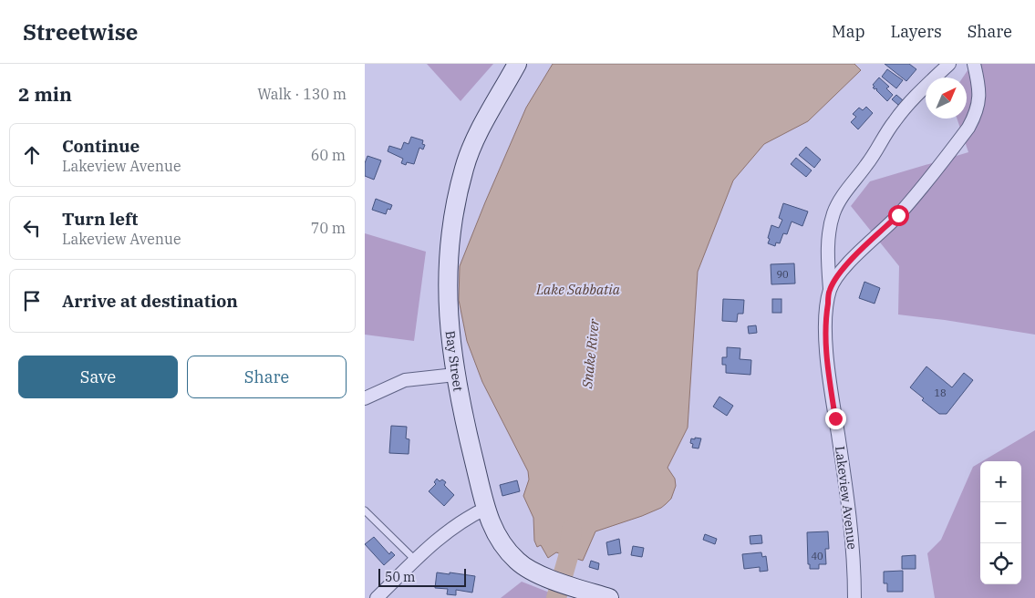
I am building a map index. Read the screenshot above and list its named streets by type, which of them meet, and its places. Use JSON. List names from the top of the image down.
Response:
{
  "streets": {
    "main road": ["Bay Street"],
    "street": ["Lakeview Avenue"]
  },
  "water": ["Lake Sabbatia", "Snake River"],
  "house_numbers": ["90", "18", "40"],
  "scale_bar": "50 m",
  "north": "top right",
  "page": {
    "header": "Streetwise",
    "nav": ["Map", "Layers", "Share"],
    "heading": ["2 min", "Walk · 130 m"],
    "list": [
      ["Continue", "Lakeview Avenue", "60 m"],
      ["Turn left", "Lakeview Avenue", "70 m"],
      "Arrive at destination"
    ],
    "buttons": ["Save", "Share"],
    "map_buttons": ["+", "−"],
    "scale": "50 m"
  }
}
